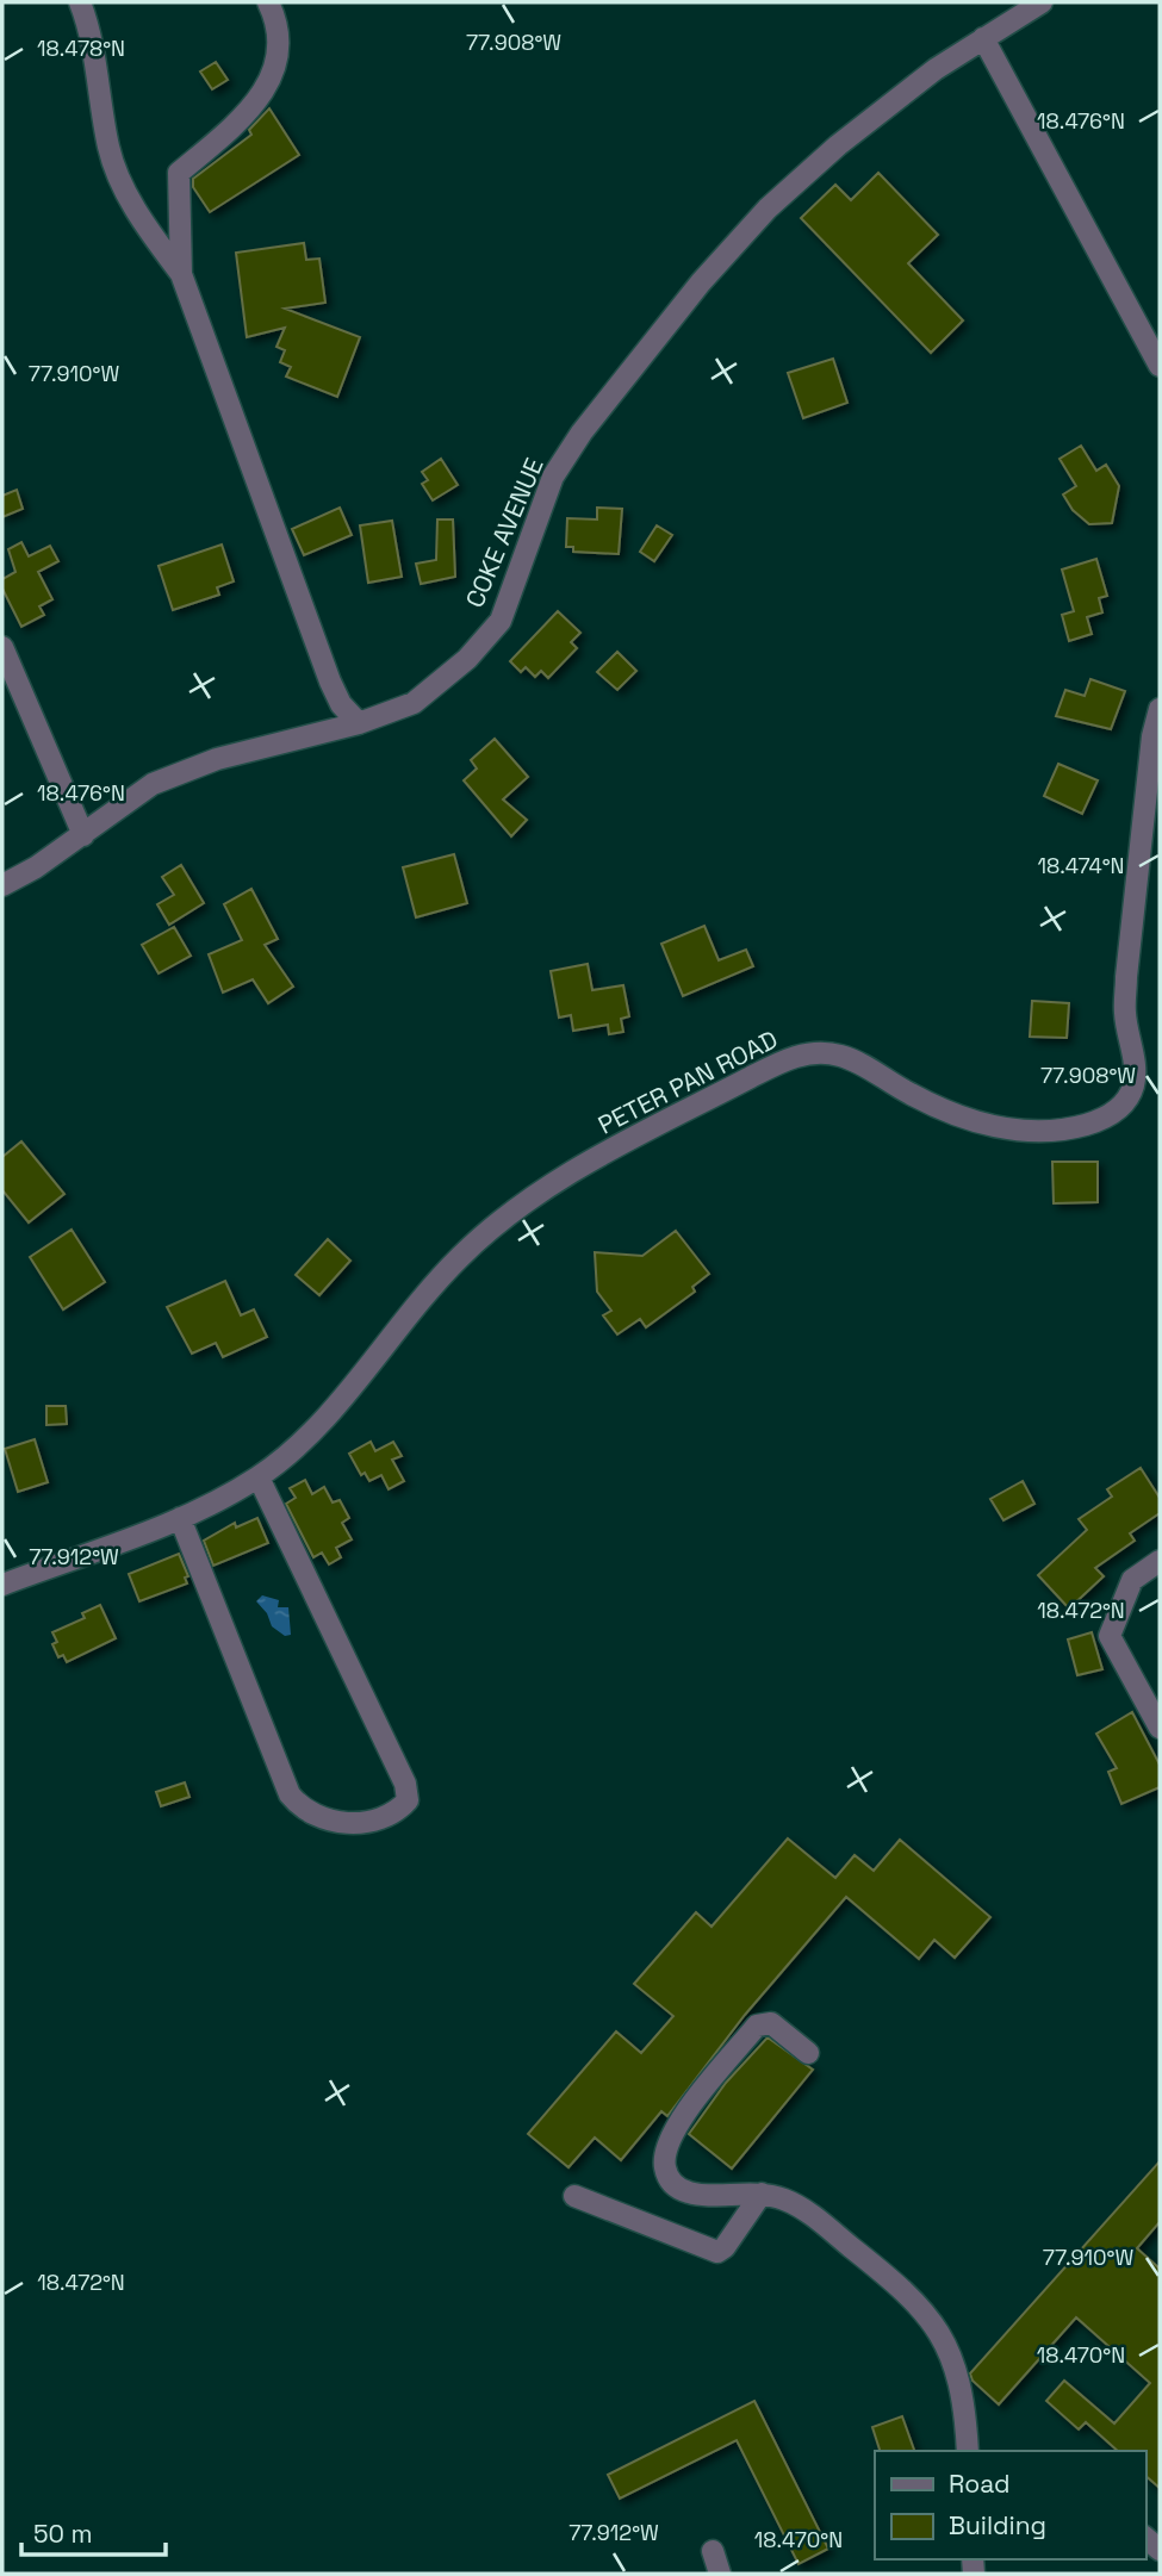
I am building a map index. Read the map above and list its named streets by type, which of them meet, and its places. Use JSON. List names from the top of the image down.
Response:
{
  "streets": {
    "street": ["COKE AVENUE", "PETER PAN ROAD"]
  },
  "legend": ["Road", "Building"],
  "scale_bar": "50 m",
  "coordinates": [
    "77.908°W",
    "18.478°N",
    "18.476°N",
    "77.910°W",
    "18.474°N",
    "77.912°W",
    "18.472°N",
    "18.470°N"
  ]
}
